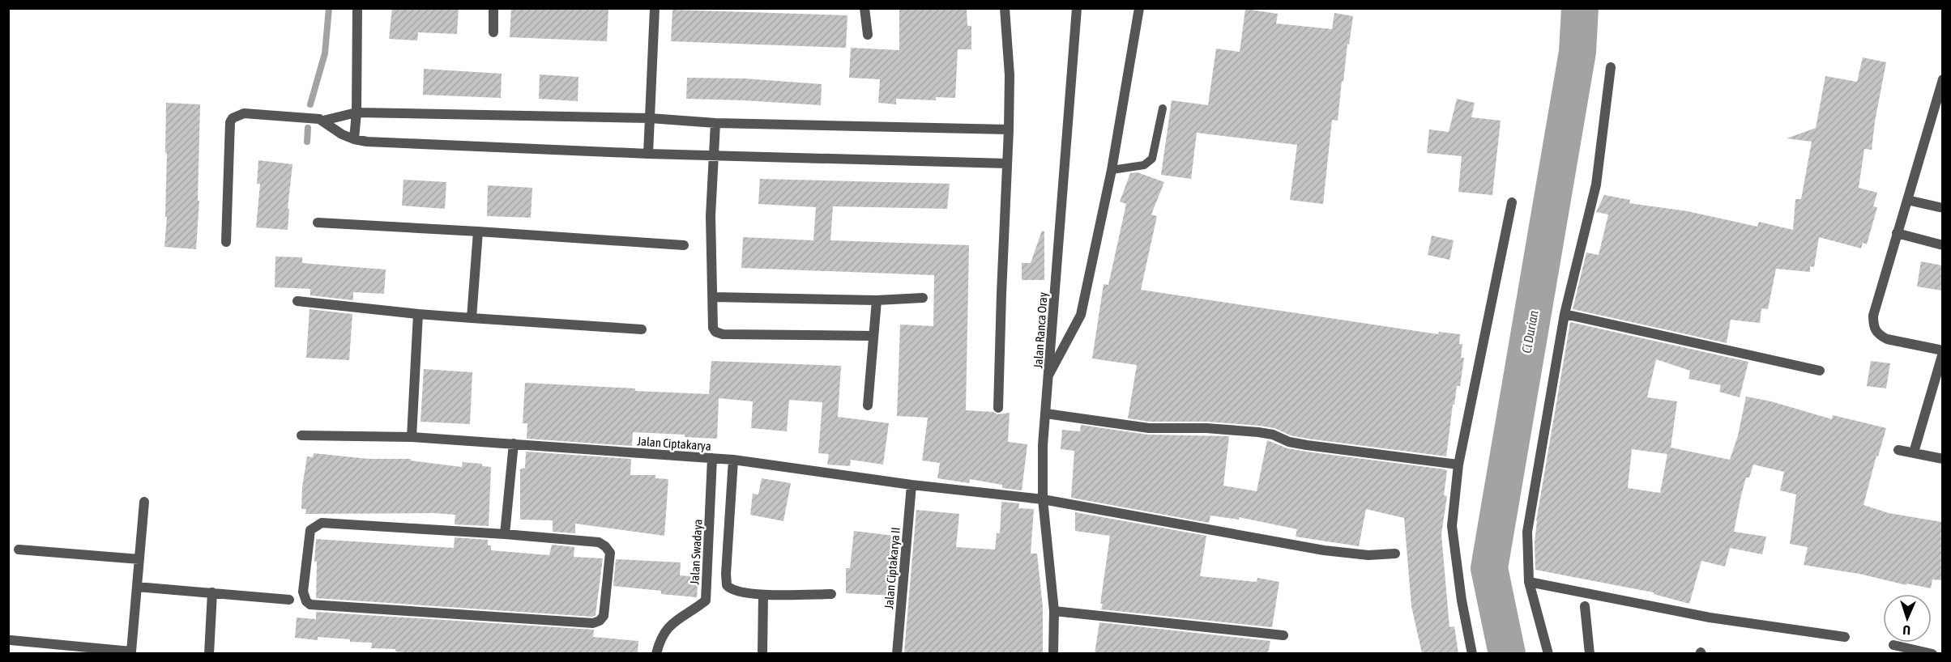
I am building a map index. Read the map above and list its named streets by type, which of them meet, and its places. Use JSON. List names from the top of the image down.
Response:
{
  "streets": {
    "street": [
      "Jalan Ranca Oray",
      "Jalan Ciptakarya",
      "Jalan Swadaya",
      "Jalan Ciptakarya II"
    ]
  },
  "crossings": [
    ["Jalan Ranca Oray", "Jalan Ciptakarya"],
    ["Jalan Ciptakarya", "Jalan Swadaya"],
    ["Jalan Ciptakarya", "Jalan Ciptakarya II"]
  ],
  "water": ["Ci Durian"],
  "north": "bottom"
}
